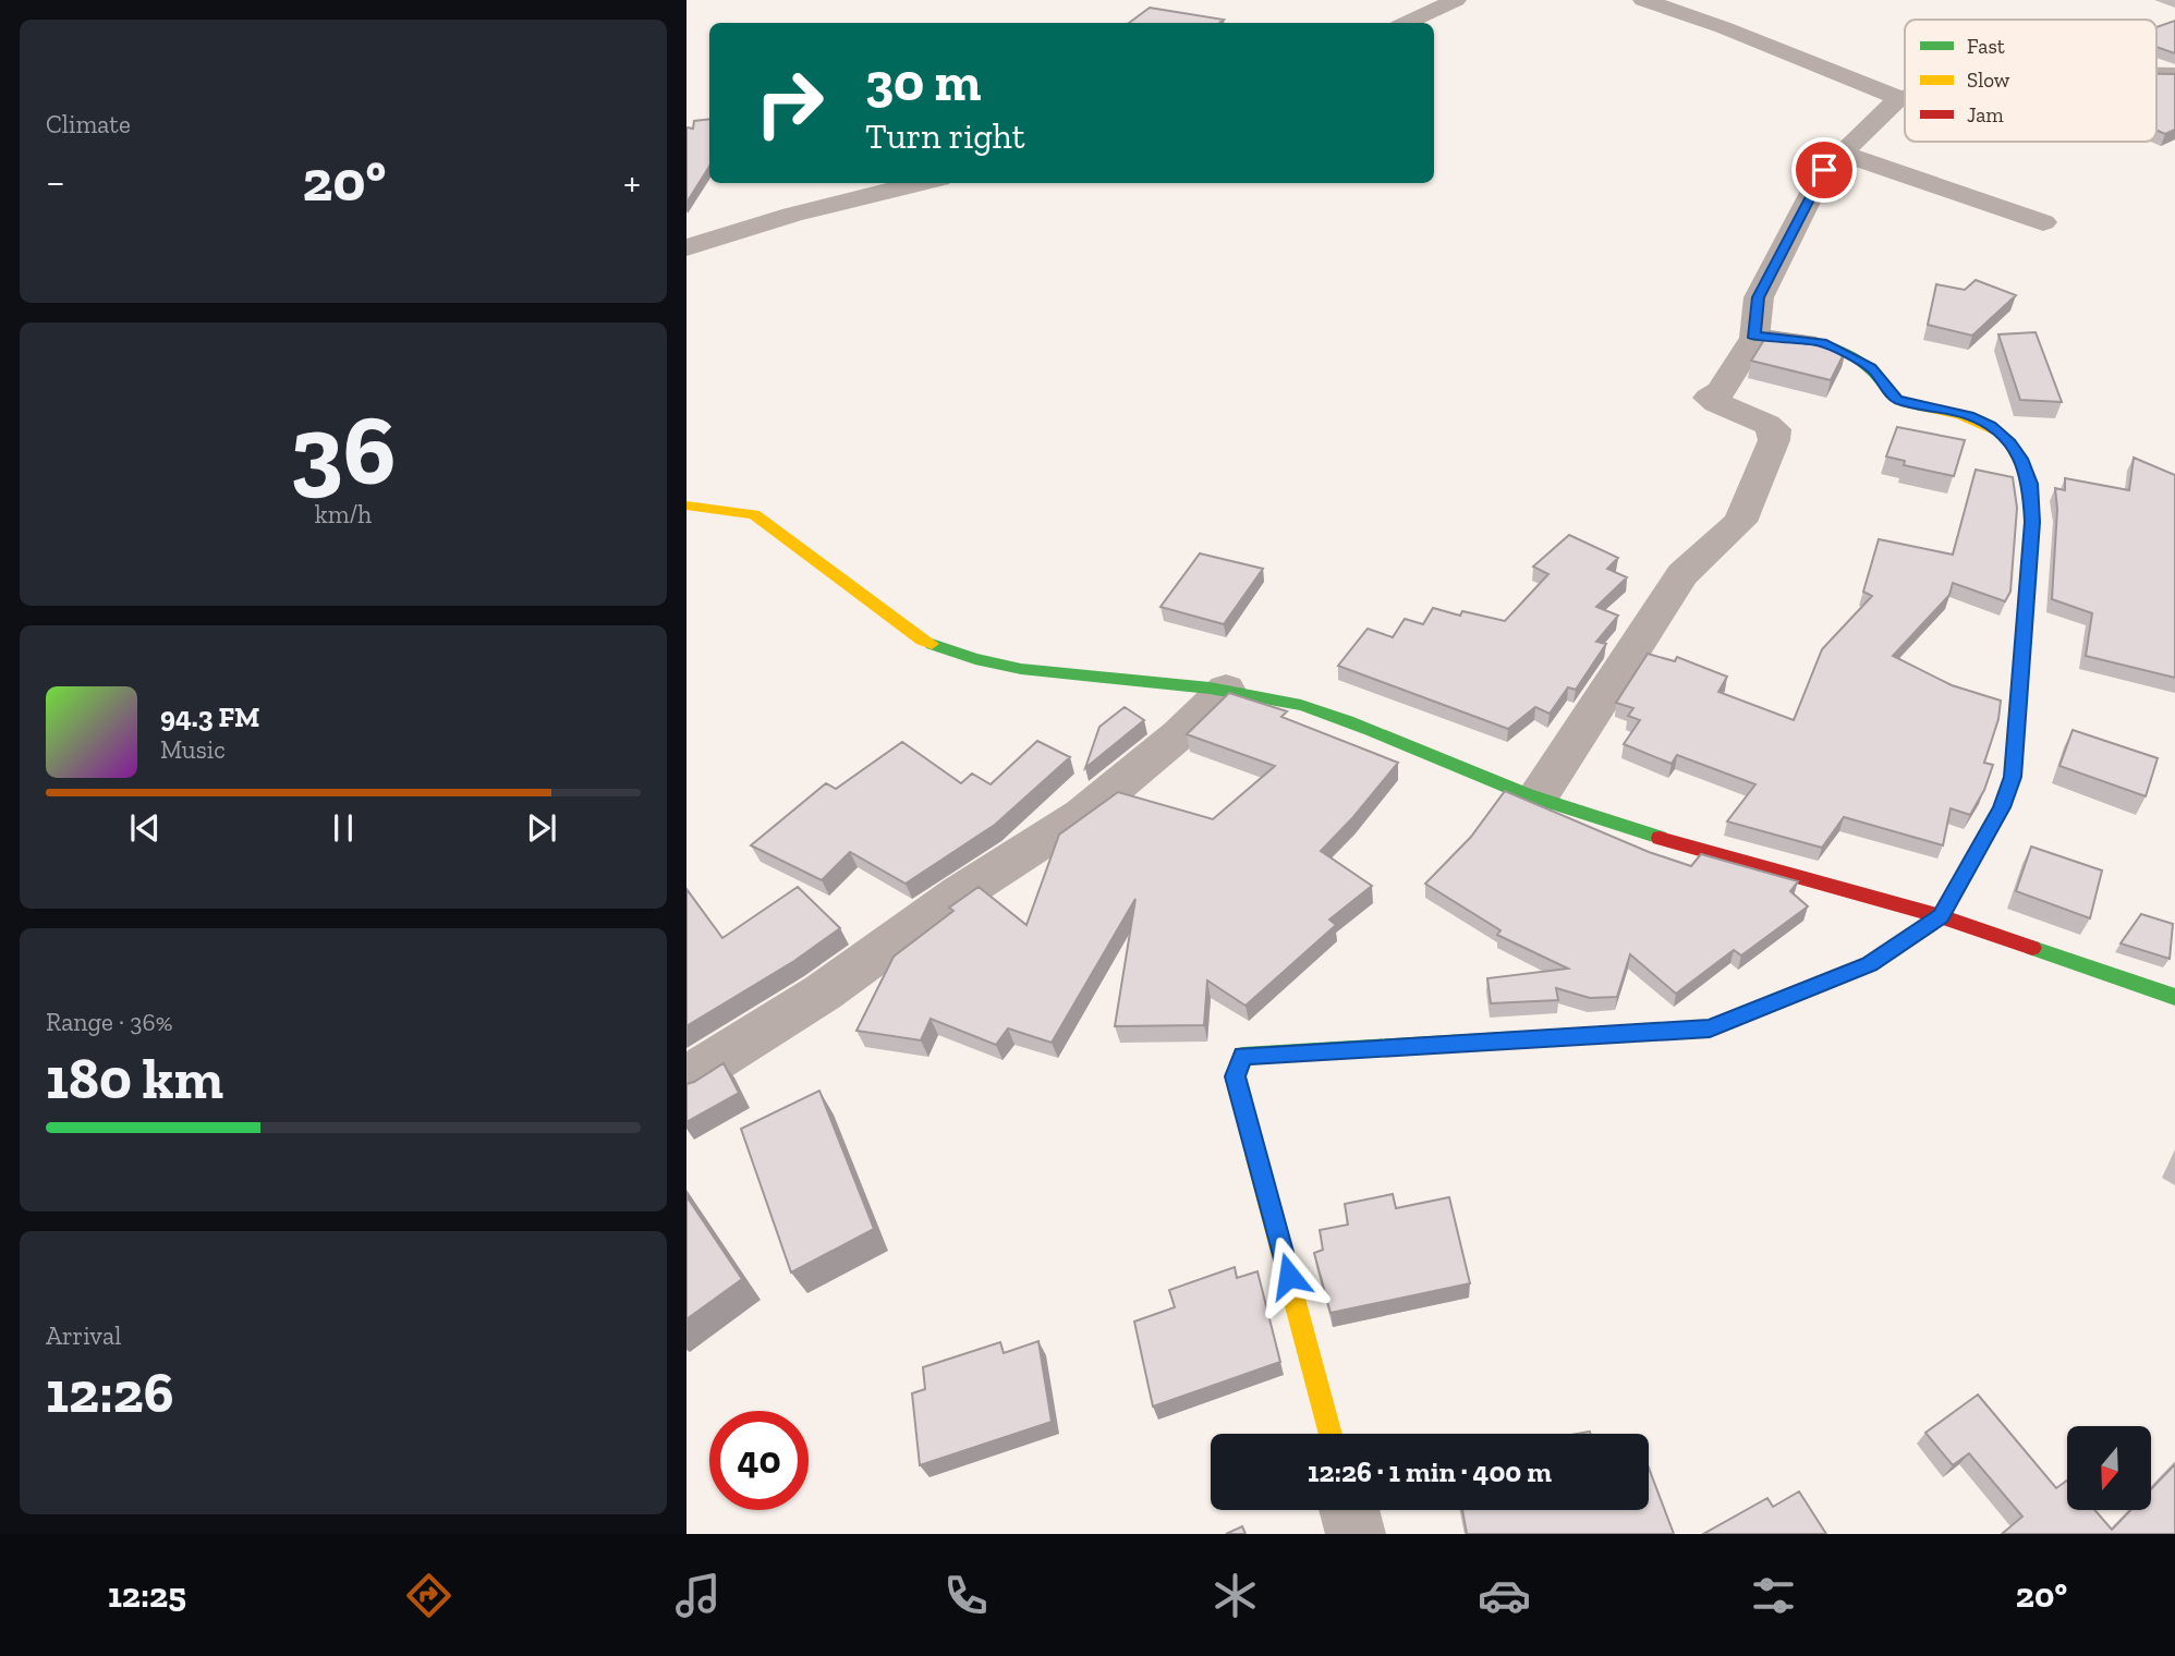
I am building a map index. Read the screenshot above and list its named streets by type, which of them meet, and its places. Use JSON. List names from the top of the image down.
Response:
{
  "legend": ["Fast", "Slow", "Jam"],
  "north": "bottom",
  "page": {
    "tile": [
      "Climate",
      ["36", "km/h"],
      ["Range · 36%", "180 km"],
      ["Arrival", "12:26"]
    ],
    "turn": ["30 m", "Turn right"],
    "heat": ["−", "20°", "+"],
    "song": ["94.3 FM", "Music"],
    "limit": "40",
    "trip": "12:26 · 1 min · 400 m",
    "tabs": ["12:25", "20°"]
  }
}
